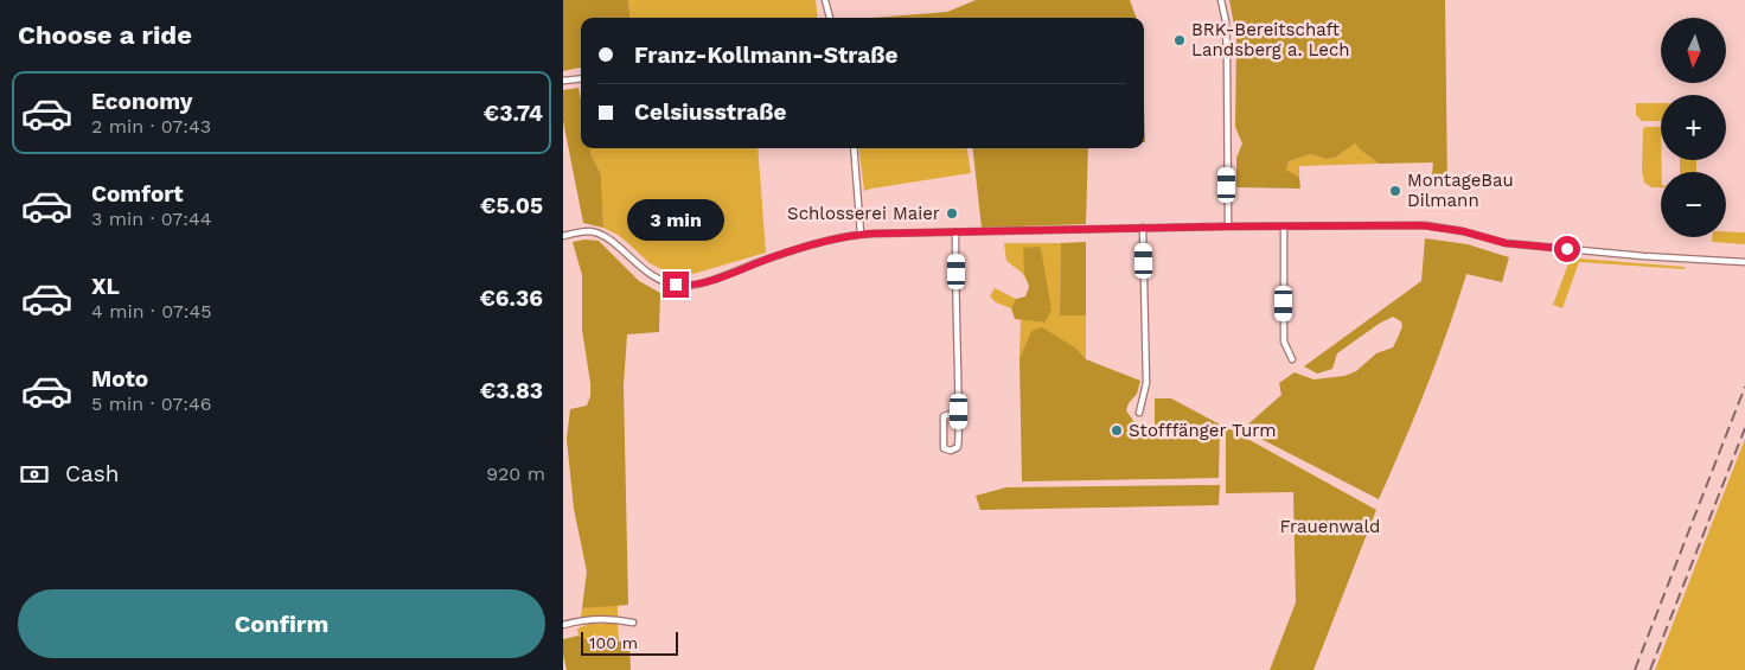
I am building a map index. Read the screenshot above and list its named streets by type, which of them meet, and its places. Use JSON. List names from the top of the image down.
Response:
{
  "parks": ["Frauenwald"],
  "places": [
    "BRK-Bereitschaft Landsberg a. Lech",
    "MontageBau Dilmann",
    "Schlosserei Maier",
    "Stofffänger Turm"
  ],
  "scale_bar": "100 m",
  "north": "bottom",
  "page": {
    "heading": "Choose a ride",
    "map_buttons": ["+", "−"],
    "banner": ["Franz-Kollmann-Straße", "Celsiusstraße"],
    "list": [
      {
        "name": "Economy",
        "note": "2 min · 07:43",
        "value": "€3.74"
      },
      {
        "name": "Comfort",
        "note": "3 min · 07:44",
        "value": "€5.05"
      },
      {
        "name": "XL",
        "note": "4 min · 07:45",
        "value": "€6.36"
      },
      {
        "name": "Moto",
        "note": "5 min · 07:46",
        "value": "€3.83"
      }
    ],
    "bubble": "3 min",
    "pay": ["Cash", "920 m"],
    "buttons": "Confirm",
    "scale": "100 m"
  }
}
